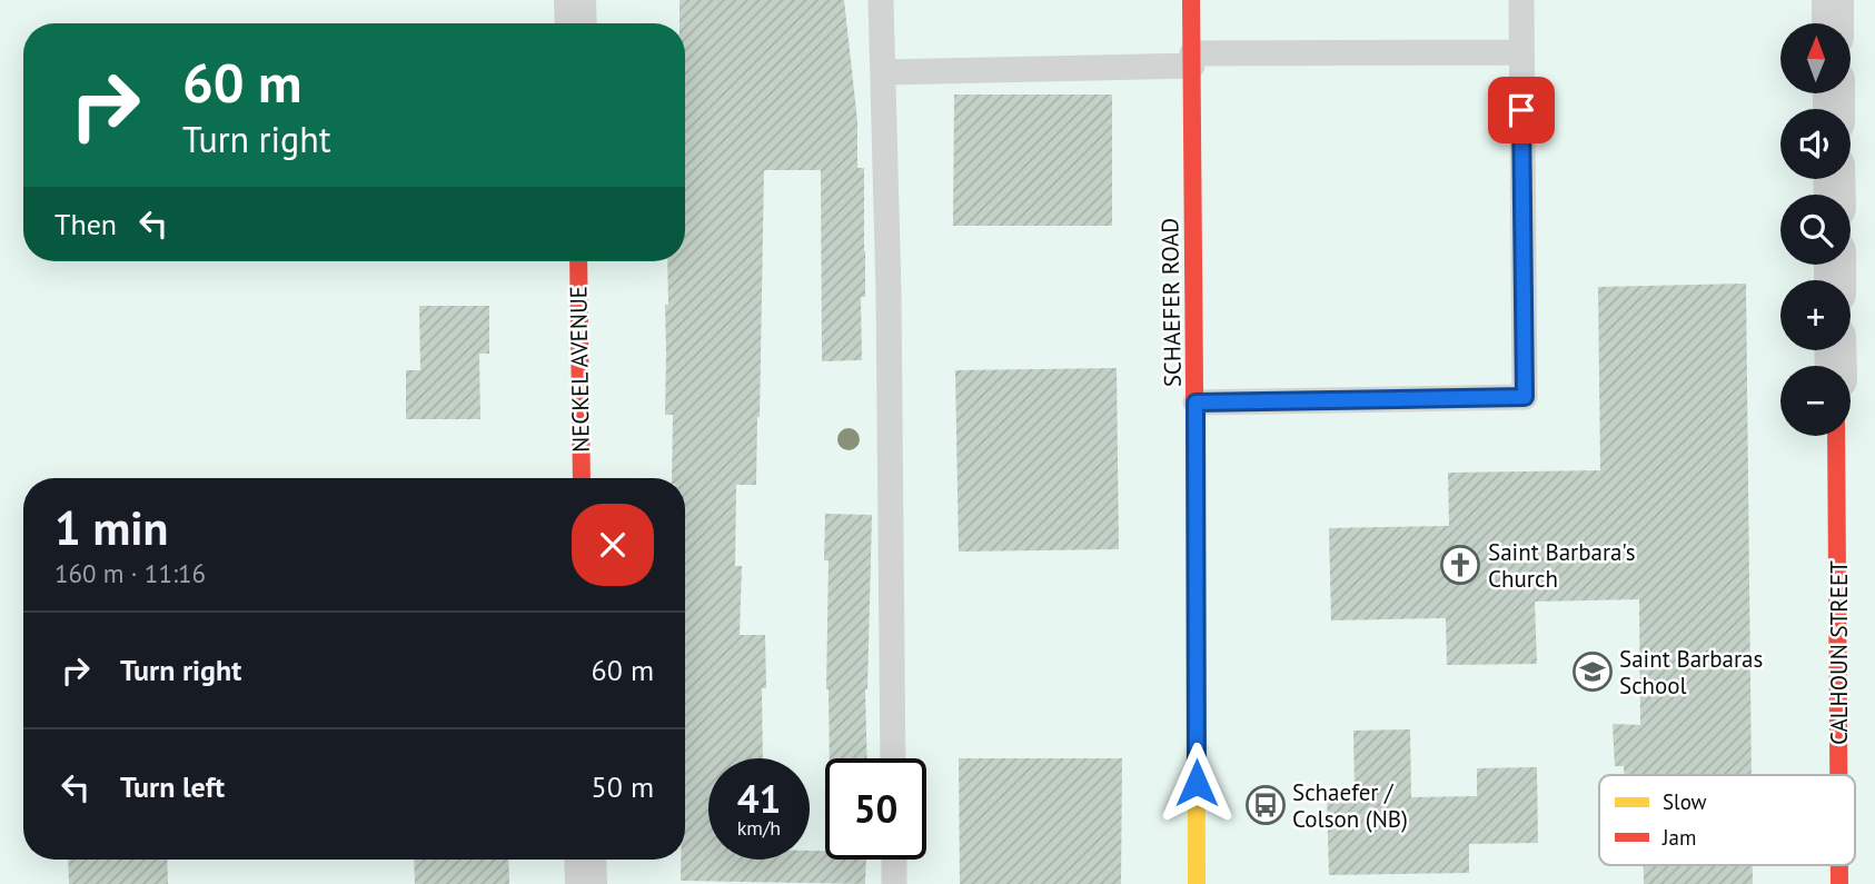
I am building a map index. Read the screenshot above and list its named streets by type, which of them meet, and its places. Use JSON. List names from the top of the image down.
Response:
{
  "streets": {
    "main road": ["SCHAEFER ROAD", "NECKEL AVENUE", "CALHOUN STREET"]
  },
  "places": {
    "church": ["Saint Barbara's Church"],
    "school or university": ["Saint Barbaras School"],
    "bus stop": ["Schaefer / Colson (NB)"]
  },
  "legend": ["Slow", "Jam"],
  "north": "top",
  "page": {
    "map_buttons": ["+", "−"],
    "turn": ["60 m", "Turn right"],
    "then": "Then",
    "heading": ["1 min", "160 m · 11:16"],
    "list": [
      {
        "name": "Turn right",
        "value": "60 m"
      },
      {
        "name": "Turn left",
        "value": "50 m"
      }
    ],
    "speed": "41 km/h",
    "limit": "50"
  }
}
